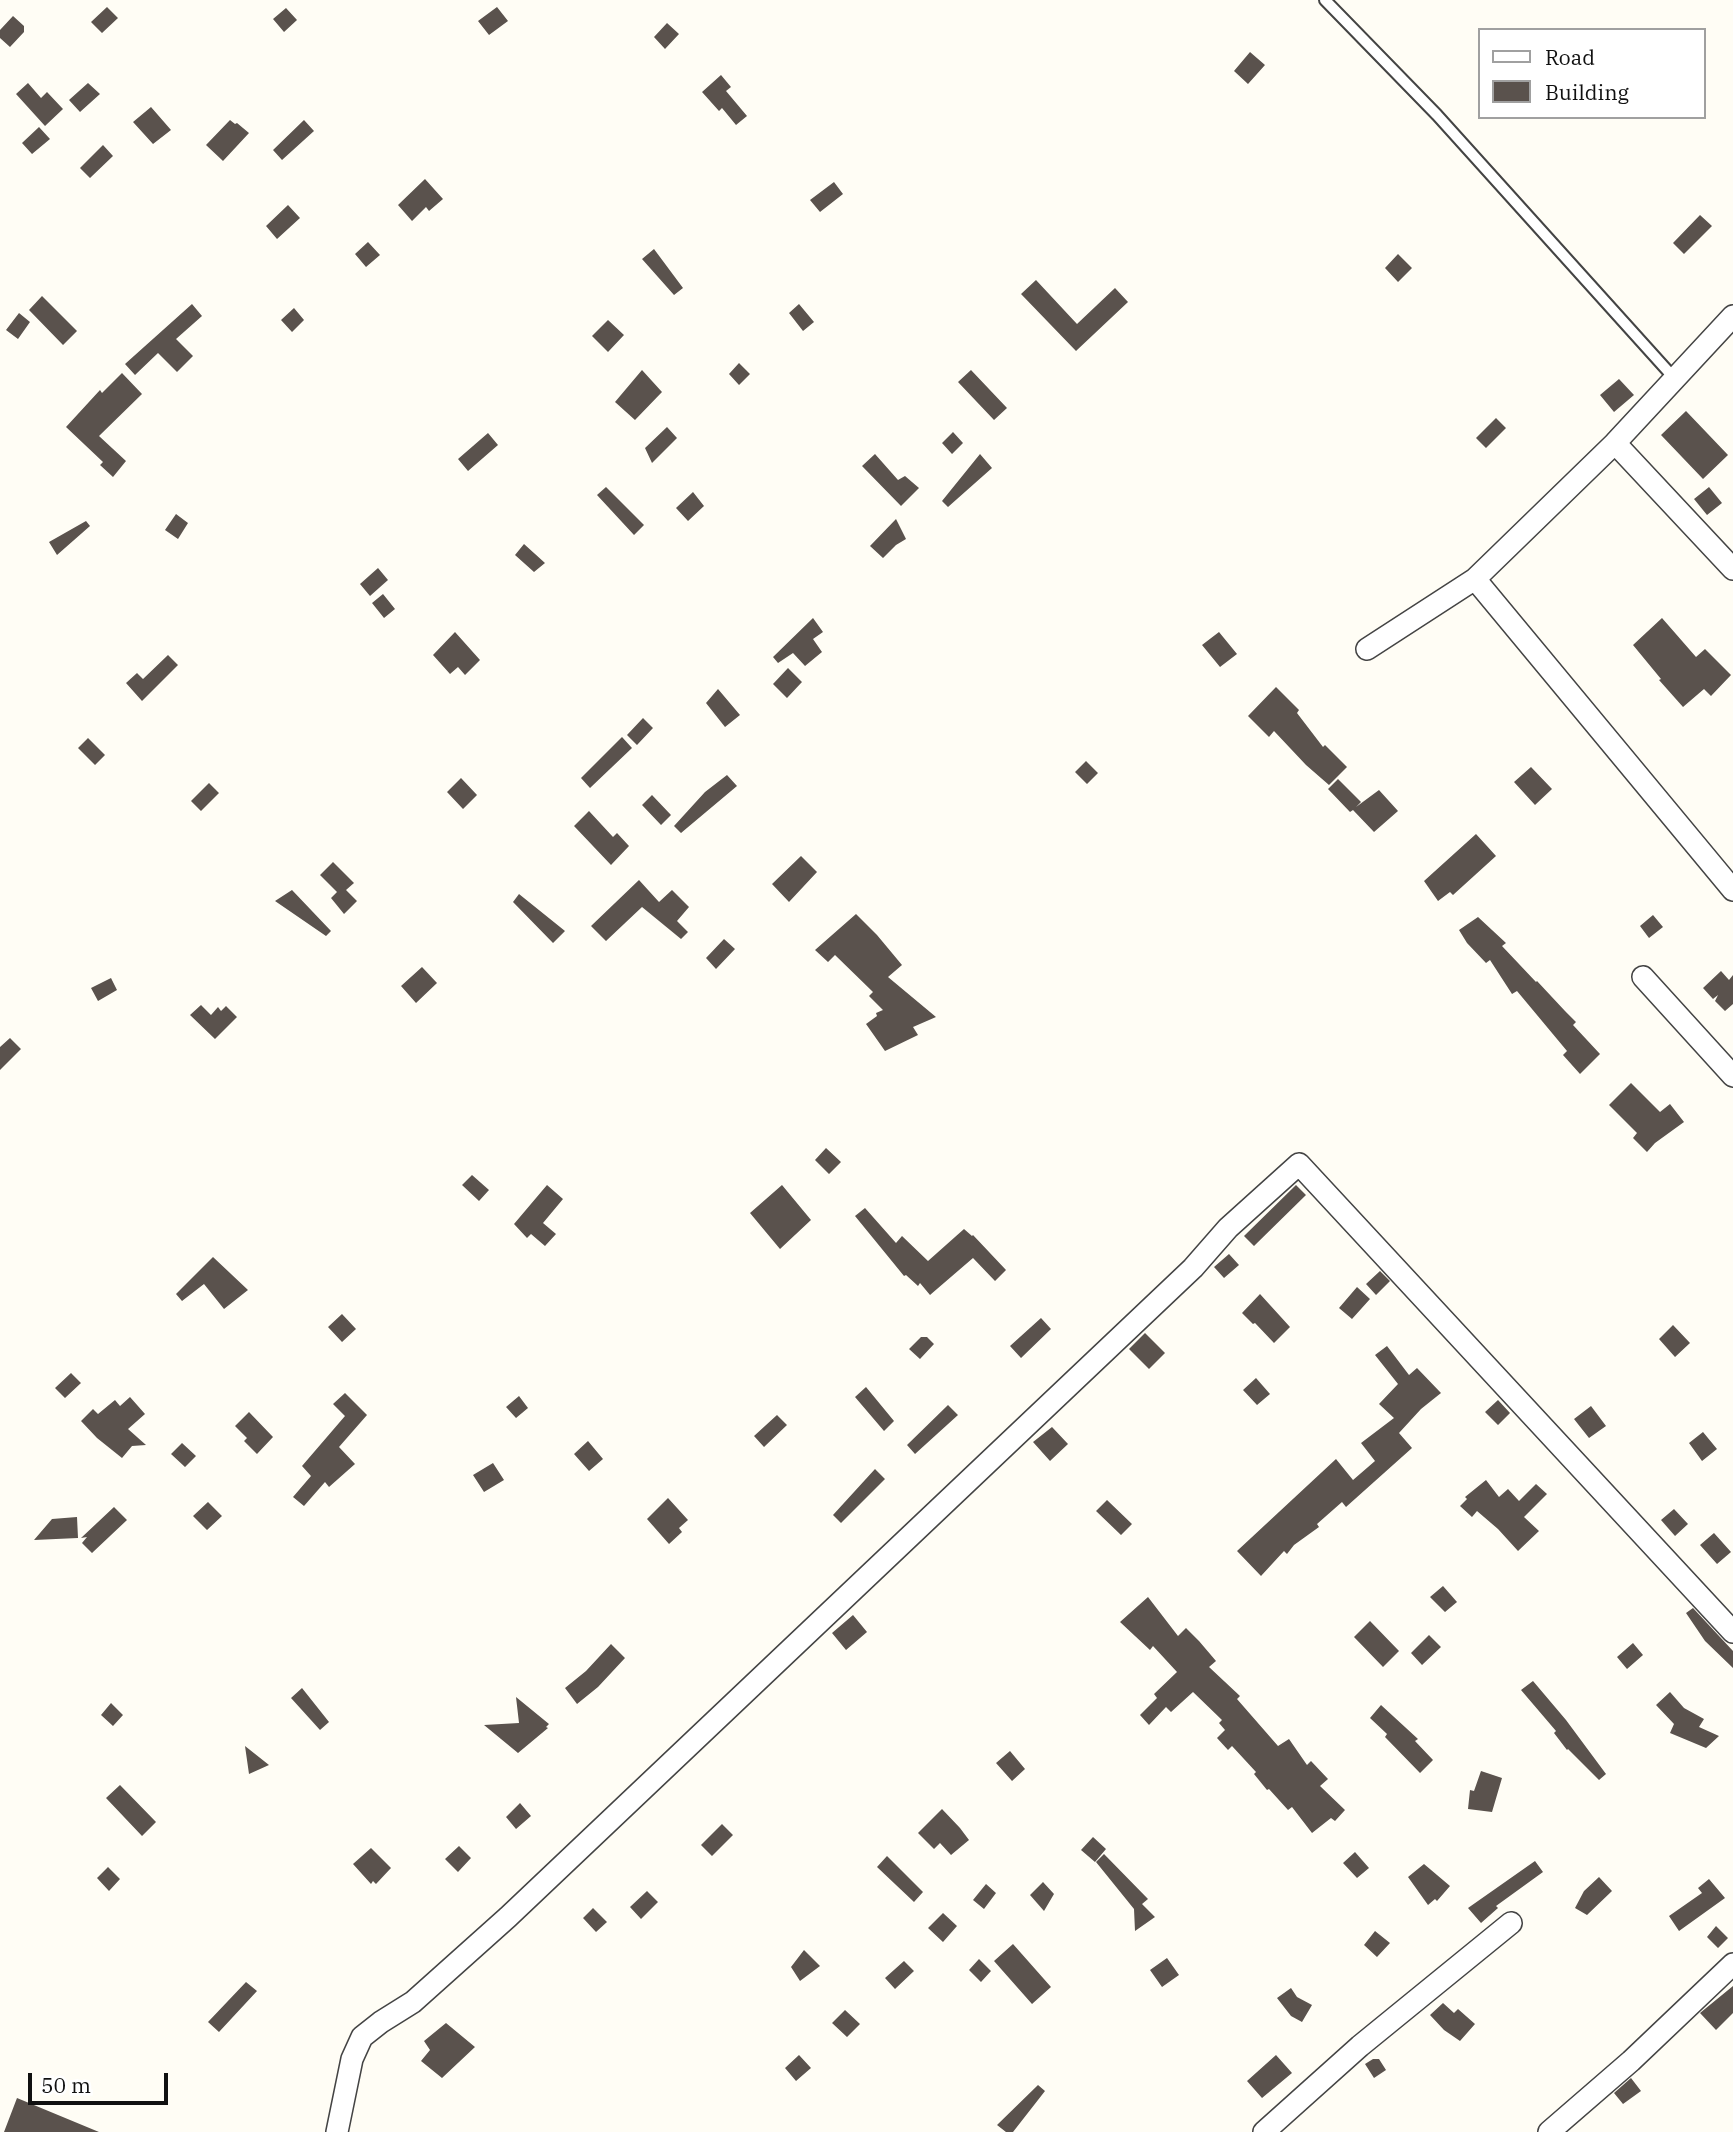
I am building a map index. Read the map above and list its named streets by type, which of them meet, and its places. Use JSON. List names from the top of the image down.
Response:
{
  "legend": ["Road", "Building"],
  "scale_bar": "50 m"
}
